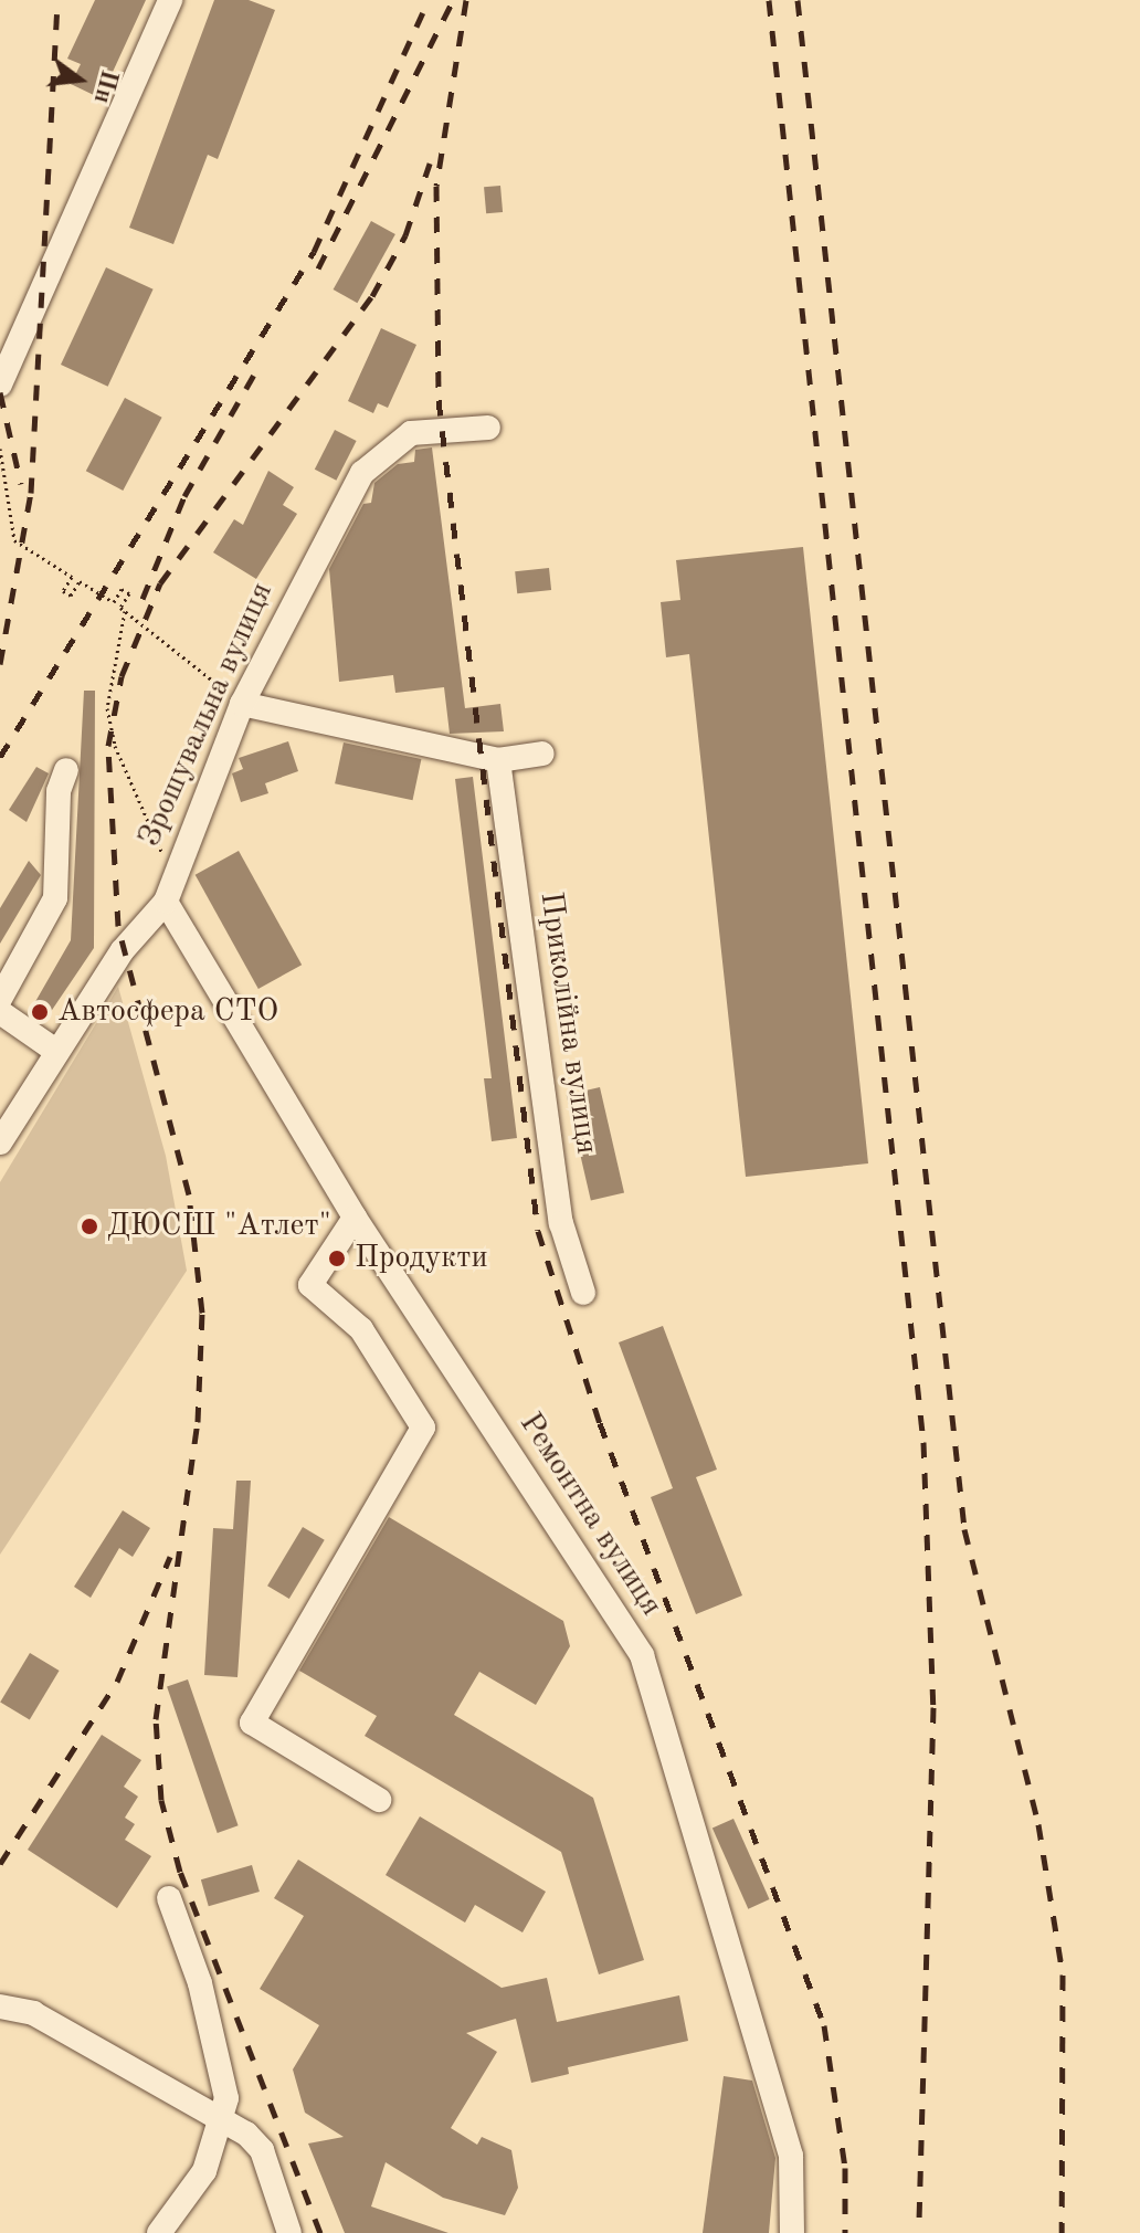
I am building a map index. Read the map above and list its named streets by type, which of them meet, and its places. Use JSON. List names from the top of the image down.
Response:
{
  "streets": {
    "street": ["Зрошувальна вулиця", "Приколійна вулиця", "Ремонтна вулиця"]
  },
  "crossings": [
    ["Зрошувальна вулиця", "Ремонтна вулиця"]
  ],
  "places": ["Автосфера СТО", "ДЮСШ \"Атлет\"", "Продукти"],
  "north": "right"
}
